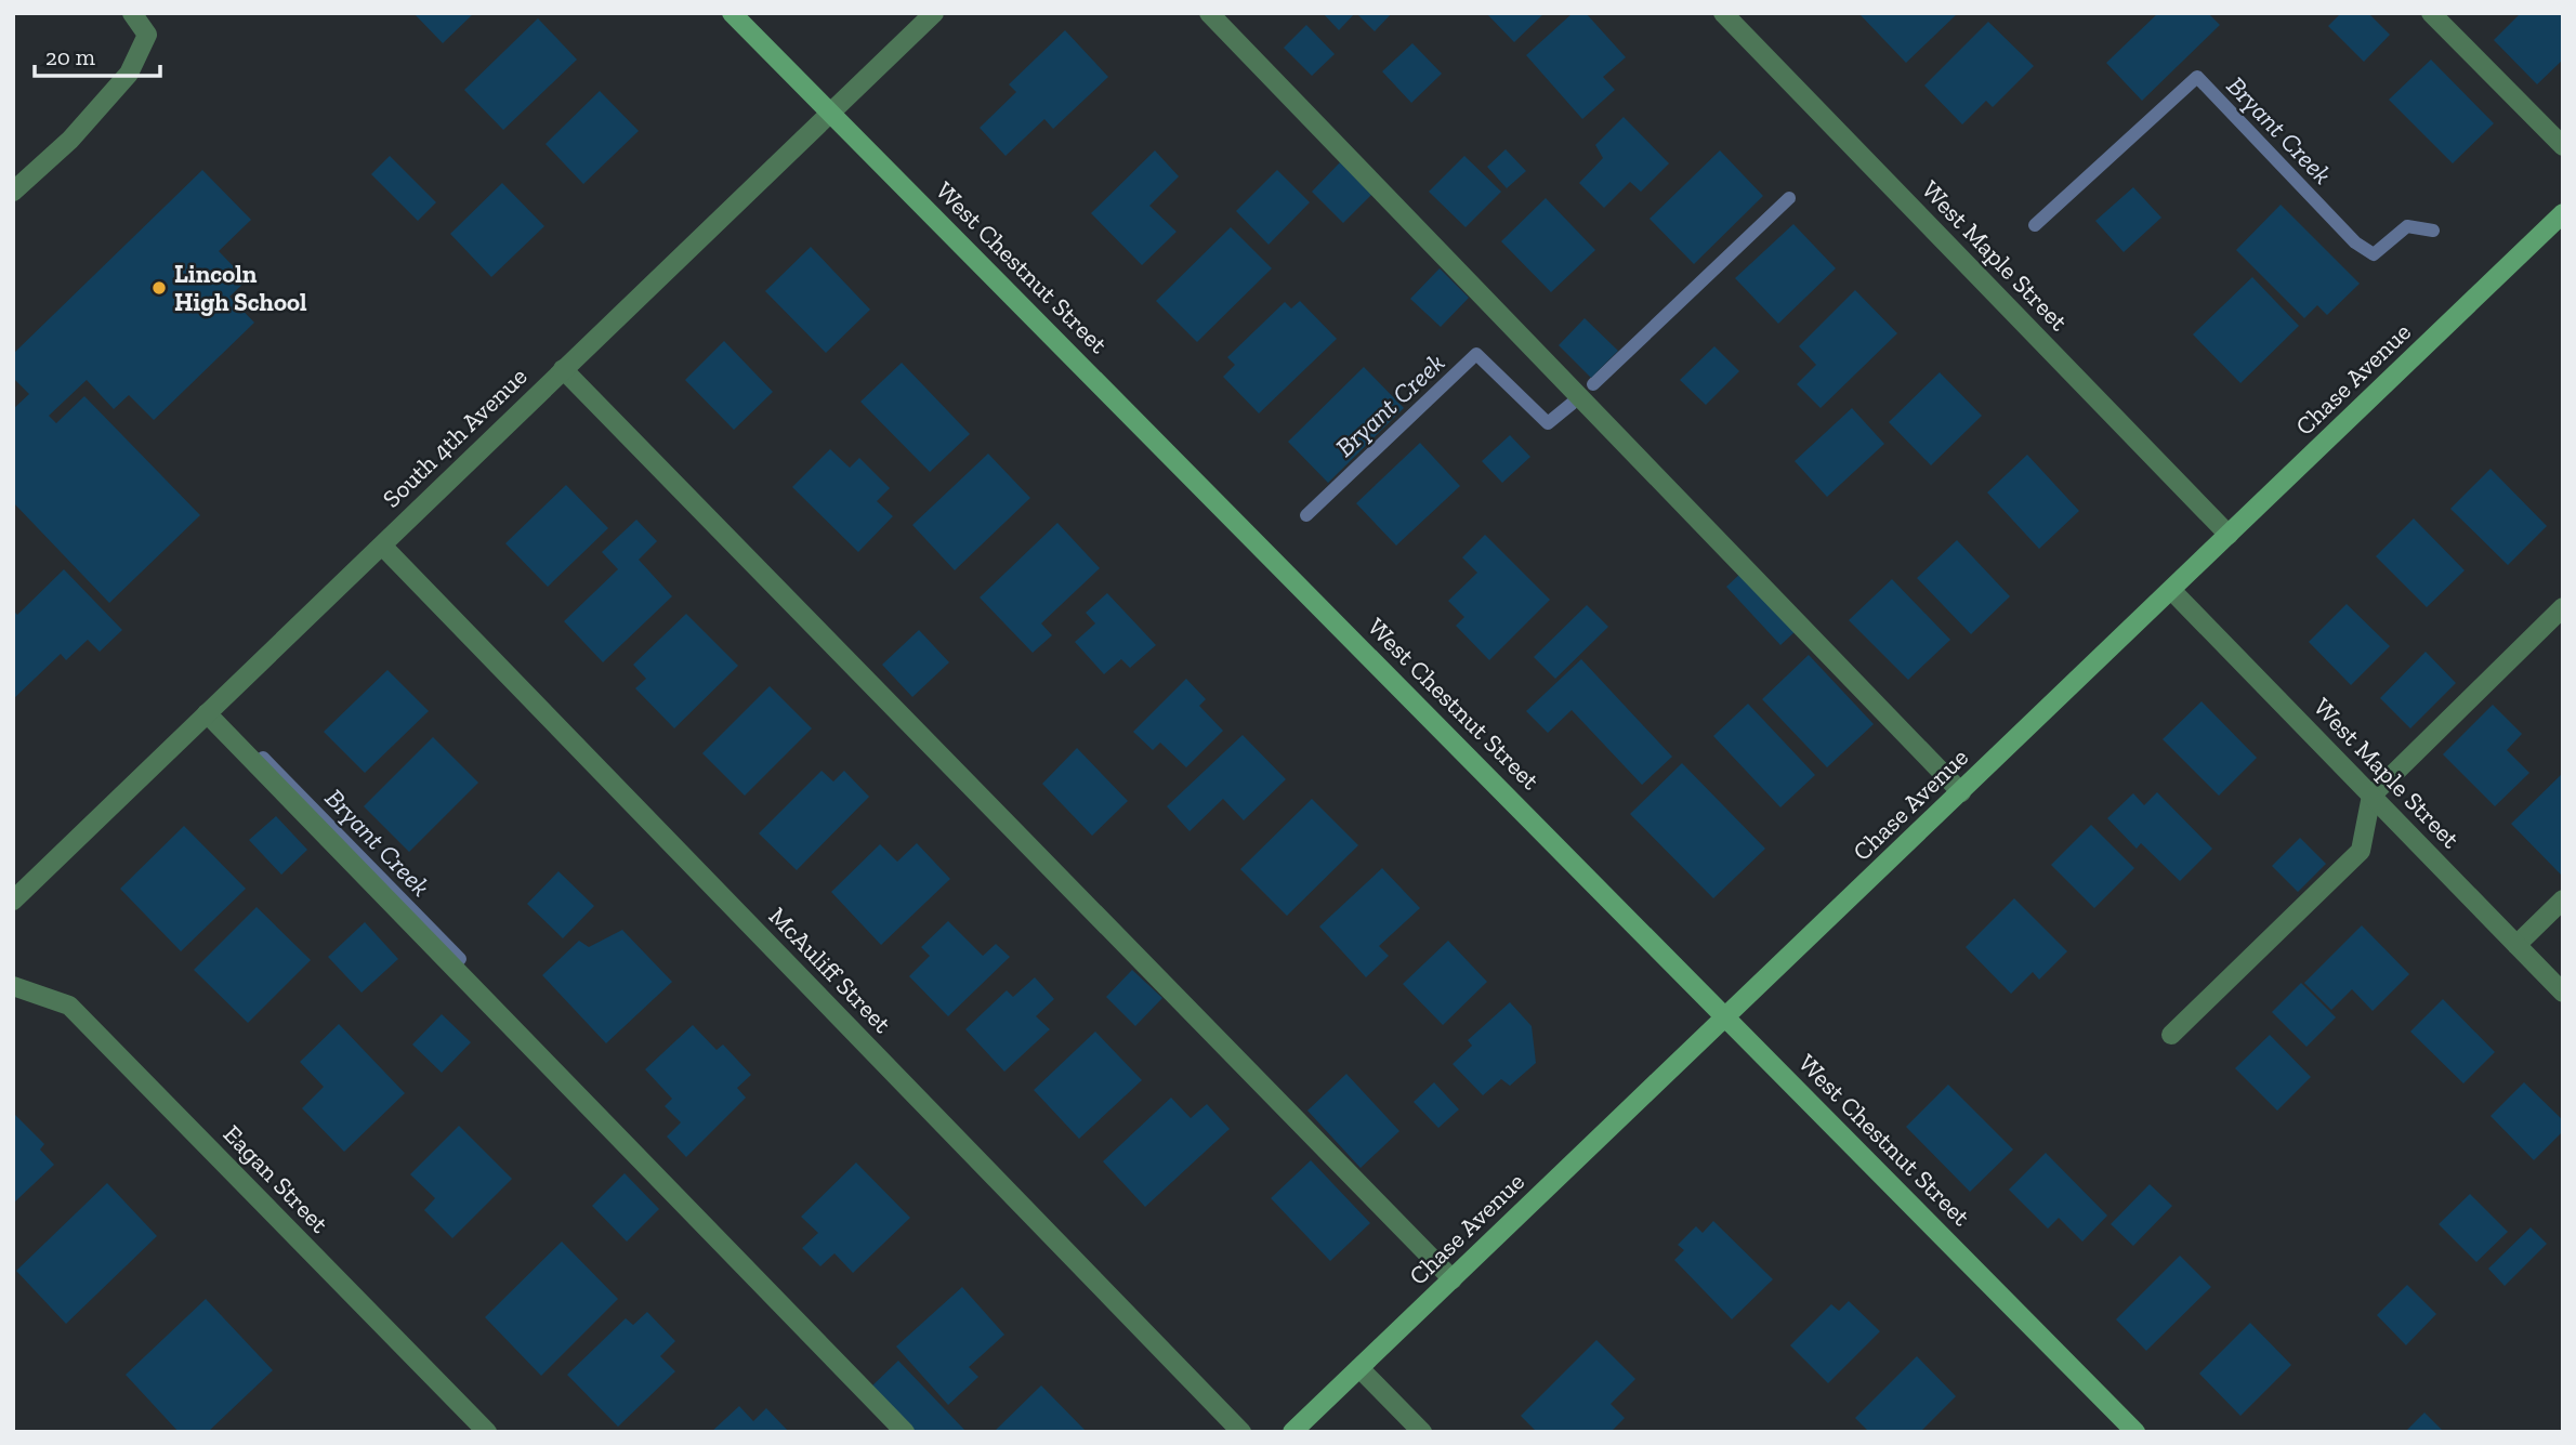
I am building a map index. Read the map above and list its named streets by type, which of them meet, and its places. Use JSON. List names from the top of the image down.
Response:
{
  "streets": {
    "main road": ["West Chestnut Street", "Chase Avenue"],
    "street": [
      "West Maple Street",
      "South 4th Avenue",
      "McAuliff Street",
      "Eagan Street"
    ]
  },
  "crossings": [
    ["West Maple Street", "Chase Avenue"],
    ["West Chestnut Street", "Chase Avenue"],
    ["West Chestnut Street", "South 4th Avenue"],
    ["South 4th Avenue", "McAuliff Street"]
  ],
  "water": ["Bryant Creek"],
  "places": ["Lincoln High School"],
  "scale_bar": "20 m"
}
